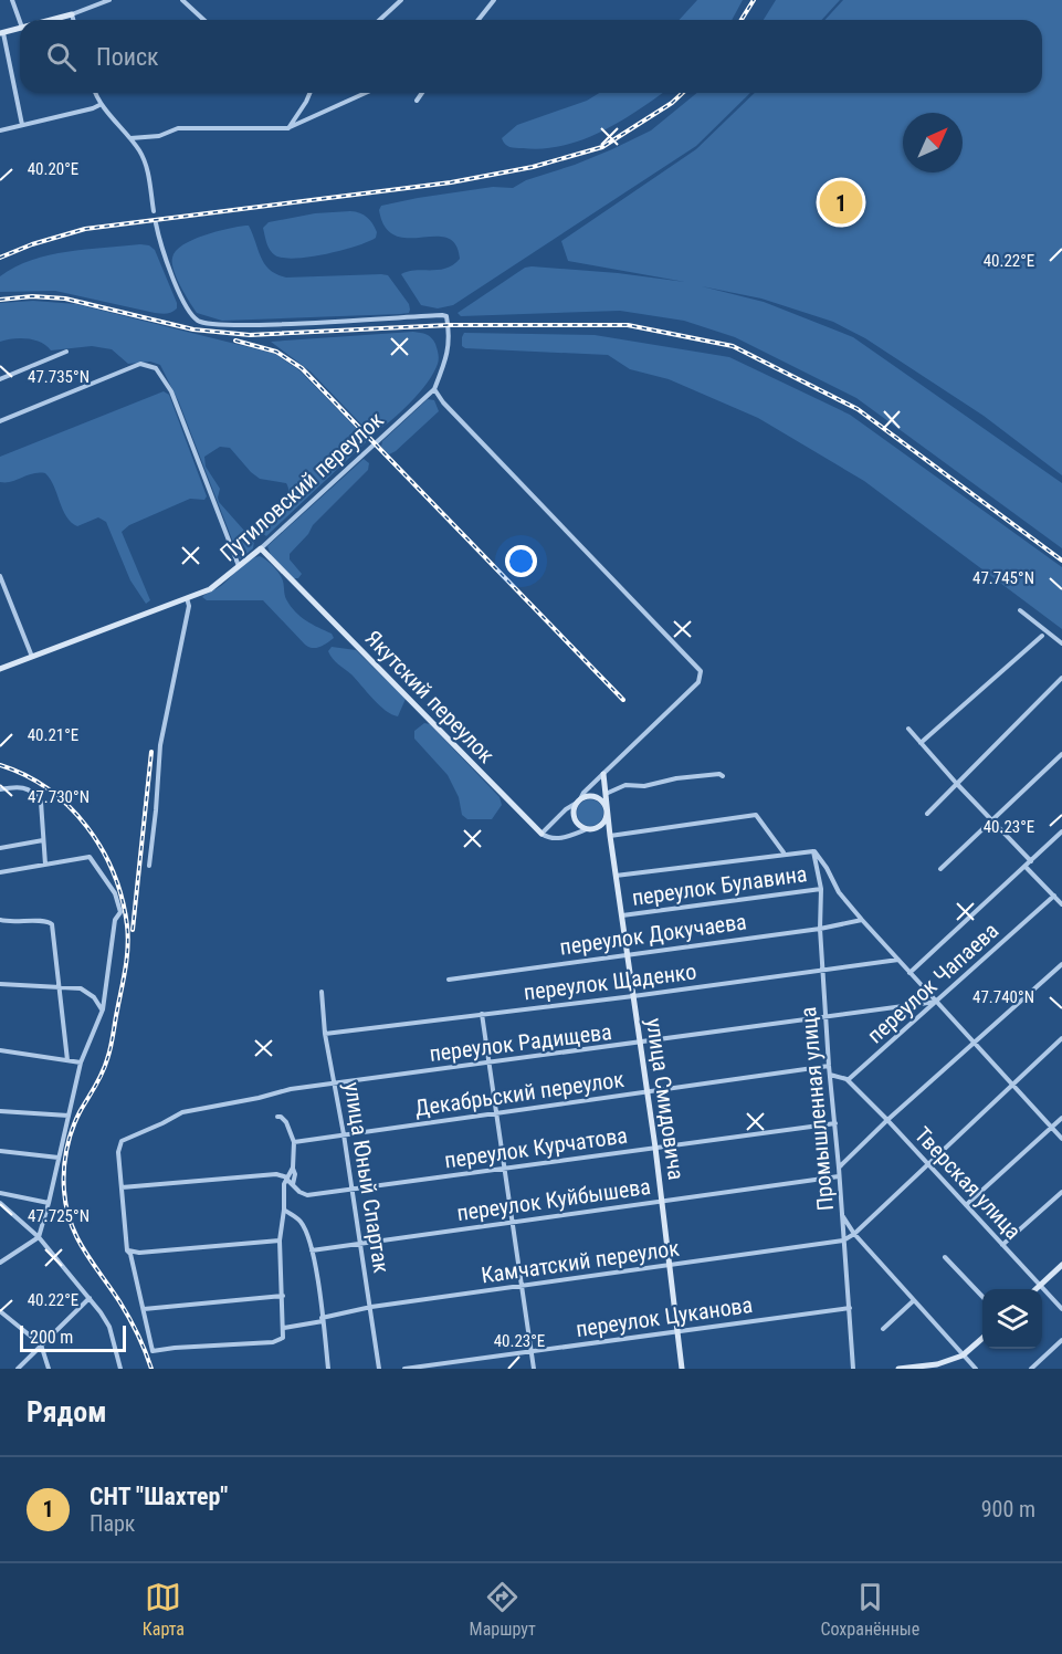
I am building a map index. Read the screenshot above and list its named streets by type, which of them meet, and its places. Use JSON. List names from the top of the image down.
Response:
{
  "streets": {
    "main road": ["Путиловский переулок", "Якутский переулок", "улица Смидовича"],
    "street": [
      "переулок Булавина",
      "переулок Докучаева",
      "переулок Щаденко",
      "переулок Чапаева",
      "переулок Радищева",
      "Декабрьский переулок",
      "Промышленная улица",
      "переулок Курчатова",
      "улица Юный Спартак",
      "Тверская улица",
      "переулок Куйбышева",
      "Камчатский переулок",
      "переулок Цуканова"
    ]
  },
  "crossings": [
    ["Путиловский переулок", "Якутский переулок"],
    ["переулок Булавина", "улица Смидовича"],
    ["переулок Булавина", "Промышленная улица"],
    ["переулок Докучаева", "улица Смидовича"],
    ["переулок Докучаева", "Промышленная улица"],
    ["переулок Щаденко", "улица Смидовича"],
    ["переулок Щаденко", "Промышленная улица"],
    ["переулок Щаденко", "улица Юный Спартак"],
    ["переулок Чапаева", "переулок Радищева"],
    ["переулок Чапаева", "Тверская улица"],
    ["переулок Радищева", "улица Смидовича"],
    ["переулок Радищева", "Промышленная улица"],
    ["переулок Радищева", "улица Юный Спартак"],
    ["Декабрьский переулок", "улица Смидовича"],
    ["Декабрьский переулок", "Промышленная улица"],
    ["Декабрьский переулок", "улица Юный Спартак"],
    ["улица Смидовича", "переулок Курчатова"],
    ["улица Смидовича", "переулок Куйбышева"],
    ["улица Смидовича", "Камчатский переулок"],
    ["улица Смидовича", "переулок Цуканова"],
    ["Промышленная улица", "переулок Курчатова"],
    ["Промышленная улица", "переулок Куйбышева"],
    ["Промышленная улица", "Камчатский переулок"],
    ["Промышленная улица", "переулок Цуканова"],
    ["переулок Курчатова", "улица Юный Спартак"],
    ["улица Юный Спартак", "переулок Куйбышева"],
    ["улица Юный Спартак", "Камчатский переулок"]
  ],
  "scale_bar": "200 m",
  "north": "top right",
  "page": {
    "search": "Поиск",
    "pins": "1",
    "scale": "200 m",
    "heading": "Рядом",
    "list": [
      {
        "mark": "1",
        "name": "СНТ \"Шахтер\"",
        "note": "Парк",
        "value": "900 m"
      }
    ],
    "nav": ["Карта", "Маршрут", "Сохранённые"]
  },
  "coordinates": [
    "40.20°E",
    "40.22°E",
    "47.735°N",
    "47.745°N",
    "40.21°E",
    "47.730°N",
    "40.23°E",
    "47.740°N",
    "47.725°N"
  ]
}
